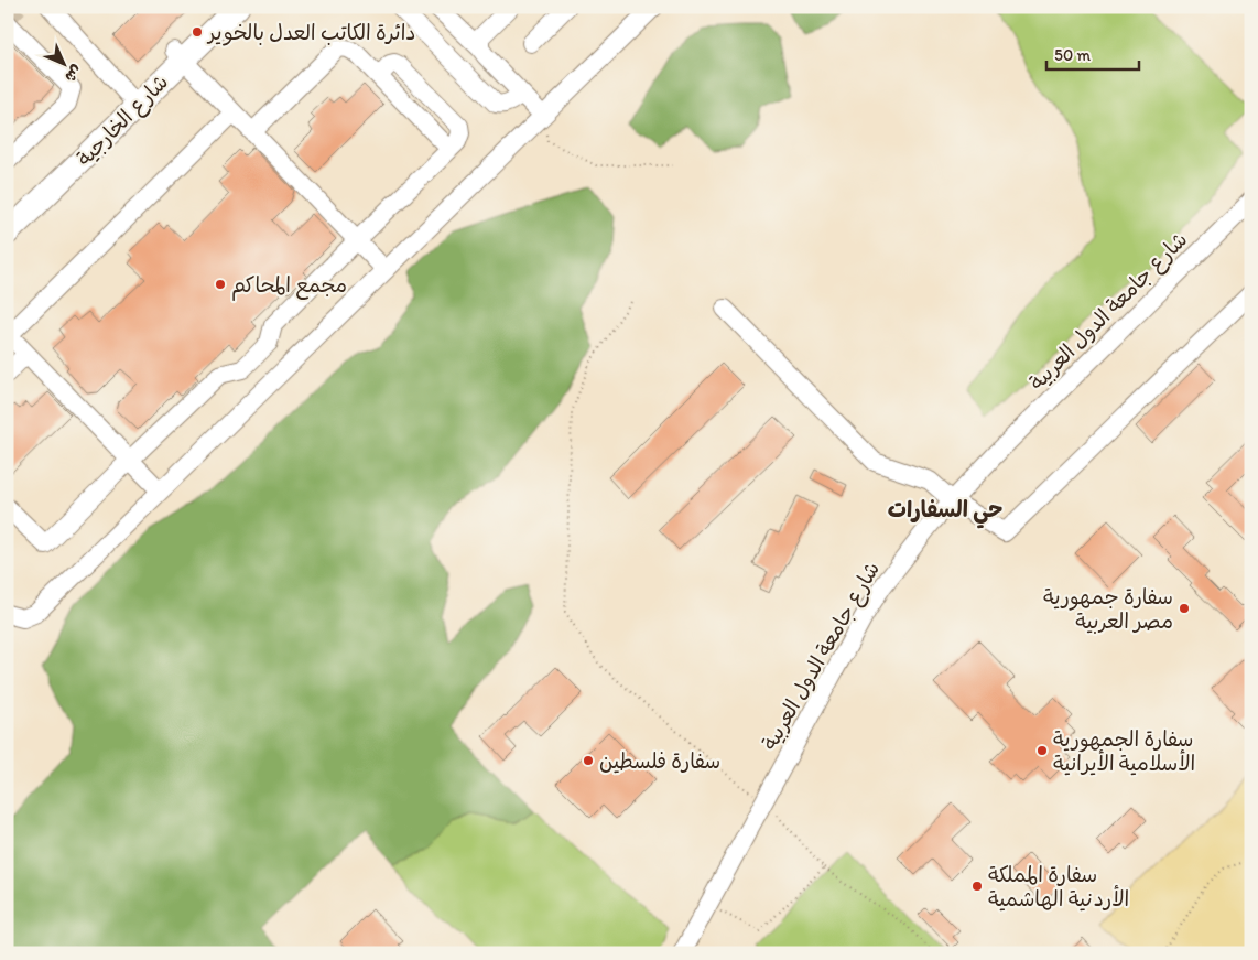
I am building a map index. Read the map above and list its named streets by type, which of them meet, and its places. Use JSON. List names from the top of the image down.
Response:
{
  "streets": {
    "main road": ["شارع الخارجية"],
    "street": ["شارع جامعة الدول العربية"]
  },
  "districts": ["حي السفارات"],
  "places": [
    "دائرة الكاتب العدل بالخوير",
    "مجمع المحاكم",
    "سفارة جمهورية مصر العربية",
    "سفارة الجمهورية الأسلامية الأيرانية",
    "سفارة فلسطين",
    "سفارة المملكة الأردنية الهاشمية"
  ],
  "scale_bar": "50 m",
  "north": "bottom right"
}
